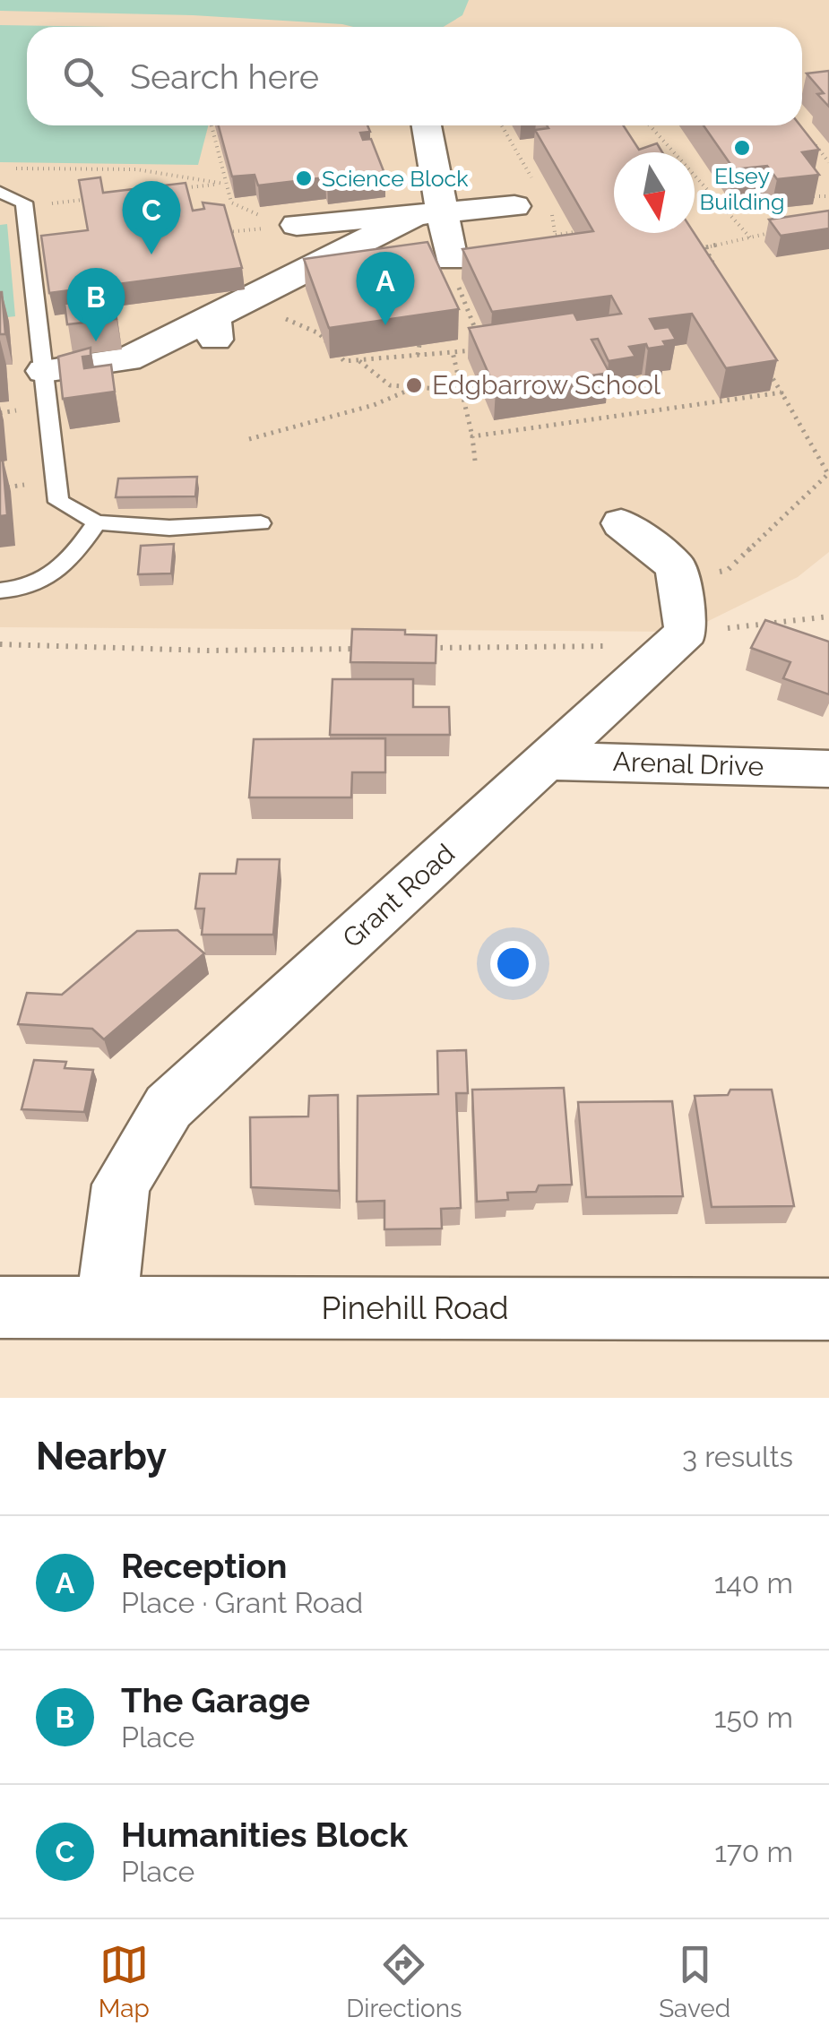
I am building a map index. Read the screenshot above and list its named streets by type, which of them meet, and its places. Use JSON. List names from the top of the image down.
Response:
{
  "streets": {
    "street": ["Arenal Drive", "Grant Road", "Pinehill Road"]
  },
  "crossings": [
    ["Arenal Drive", "Grant Road"],
    ["Grant Road", "Pinehill Road"]
  ],
  "places": ["Elsey Building", "Science Block", "Edgbarrow School"],
  "north": "bottom",
  "page": {
    "search": "Search here",
    "pins": ["C", "A", "B"],
    "heading": ["Nearby", "3 results"],
    "list": [
      {
        "mark": "A",
        "name": "Reception",
        "note": "Place · Grant Road",
        "value": "140 m"
      },
      {
        "mark": "B",
        "name": "The Garage",
        "note": "Place",
        "value": "150 m"
      },
      {
        "mark": "C",
        "name": "Humanities Block",
        "note": "Place",
        "value": "170 m"
      }
    ],
    "nav": ["Map", "Directions", "Saved"]
  }
}
